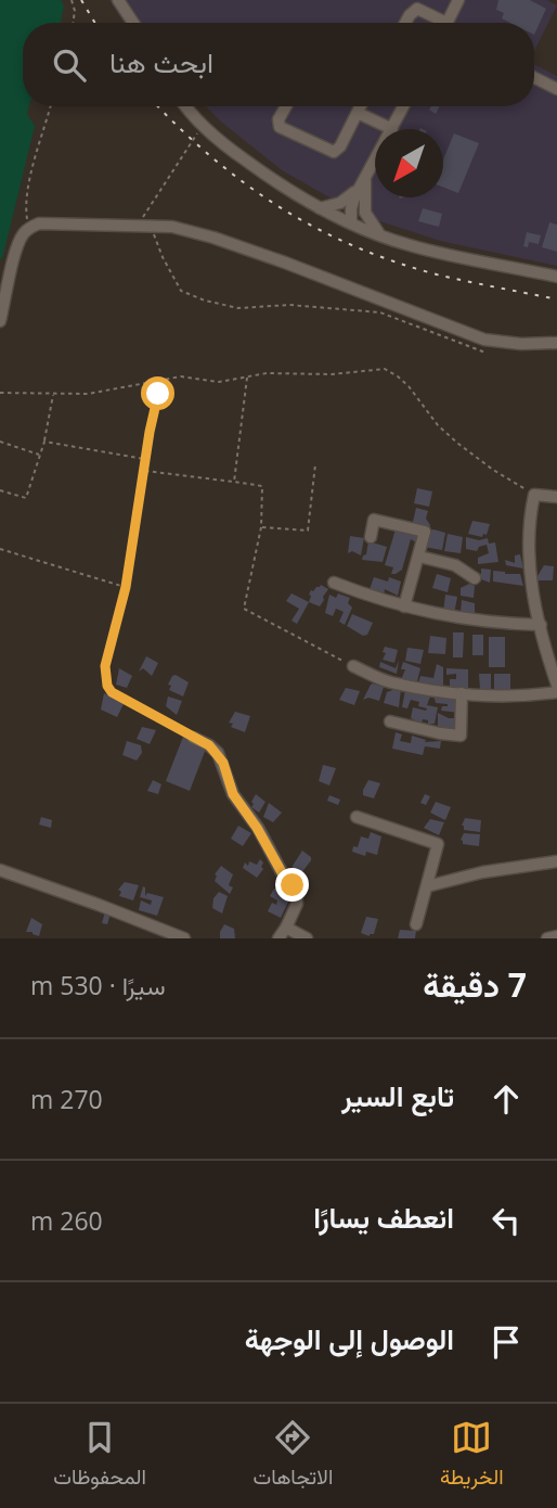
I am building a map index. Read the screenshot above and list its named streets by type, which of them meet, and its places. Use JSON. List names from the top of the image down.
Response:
{
  "north": "bottom left",
  "page": {
    "search": "ابحث هنا",
    "heading": ["7 دقيقة", "سيرًا · 530 m"],
    "list": [
      ["تابع السير", "270 m"],
      ["انعطف يسارًا", "260 m"],
      "الوصول إلى الوجهة"
    ],
    "nav": ["الخريطة", "الاتجاهات", "المحفوظات"]
  }
}
